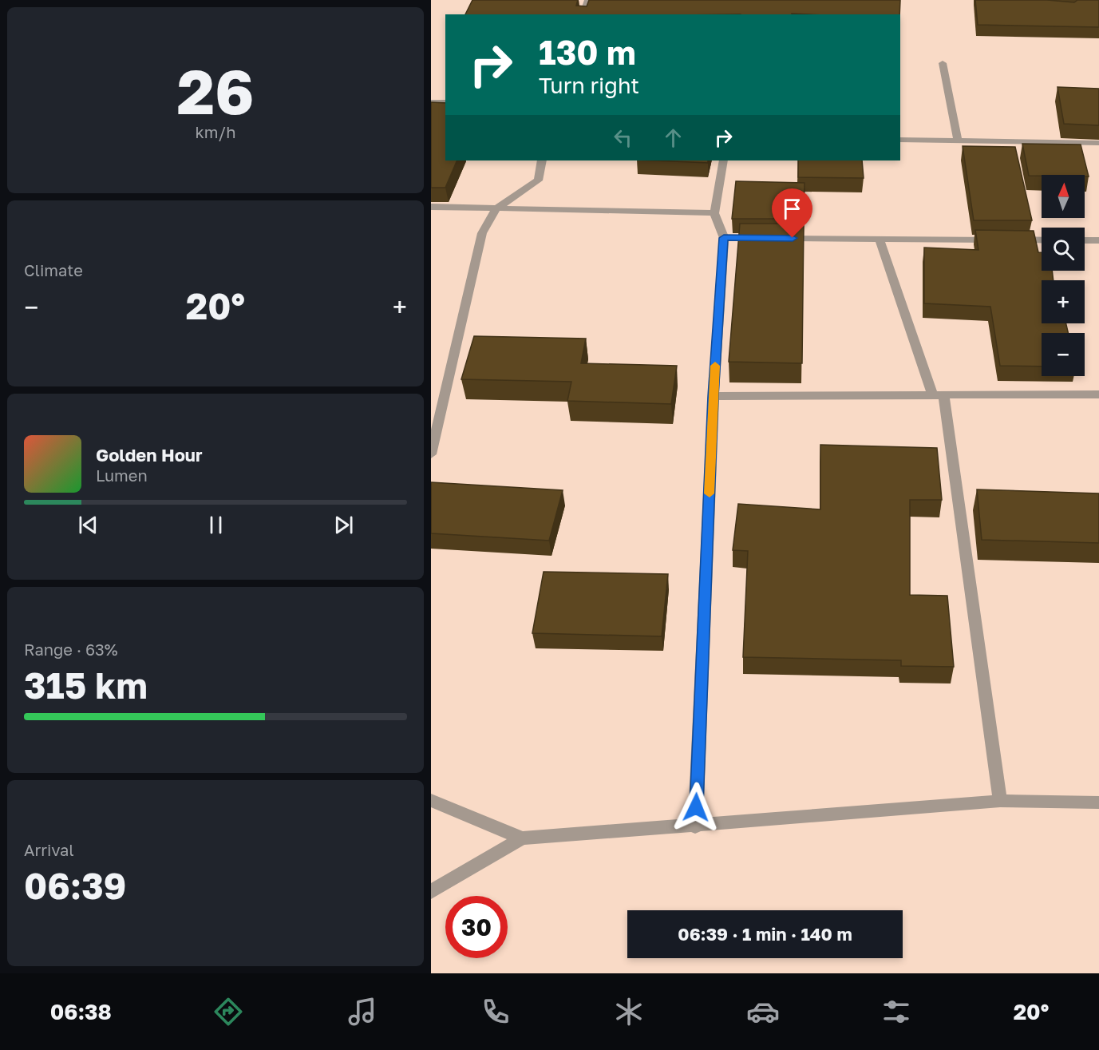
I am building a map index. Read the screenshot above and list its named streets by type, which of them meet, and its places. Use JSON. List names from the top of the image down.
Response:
{
  "north": "top",
  "page": {
    "tile": [
      ["26", "km/h"],
      "Climate",
      ["Range · 63%", "315 km"],
      ["Arrival", "06:39"]
    ],
    "turn": ["130 m", "Turn right"],
    "map_buttons": ["+", "−"],
    "heat": ["−", "20°", "+"],
    "song": ["Golden Hour", "Lumen"],
    "limit": "30",
    "trip": "06:39 · 1 min · 140 m",
    "tabs": ["06:38", "20°"]
  }
}
